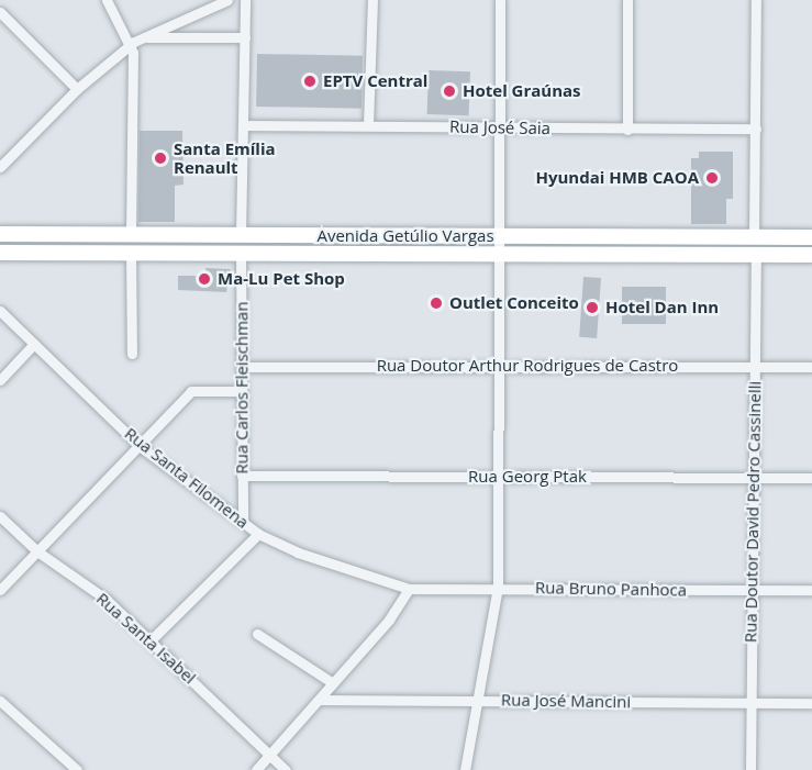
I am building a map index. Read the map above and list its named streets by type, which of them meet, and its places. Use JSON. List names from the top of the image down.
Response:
{
  "streets": {
    "main road": ["Avenida Getúlio Vargas"],
    "street": [
      "Rua José Saia",
      "Rua Doutor Arthur Rodrigues de Castro",
      "Rua Carlos Fleischman",
      "Rua Georg Ptak",
      "Rua Santa Filomena",
      "Rua Doutor David Pedro Cassinelli",
      "Rua Bruno Panhoca",
      "Rua Santa Isabel",
      "Rua José Mancini"
    ]
  },
  "crossings": [
    ["Avenida Getúlio Vargas", "Rua Carlos Fleischman"],
    ["Avenida Getúlio Vargas", "Rua Doutor David Pedro Cassinelli"],
    ["Rua Doutor Arthur Rodrigues de Castro", "Rua Carlos Fleischman"],
    ["Rua Doutor Arthur Rodrigues de Castro", "Rua Doutor David Pedro Cassinelli"],
    ["Rua Carlos Fleischman", "Rua Georg Ptak"],
    ["Rua Carlos Fleischman", "Rua Santa Filomena"],
    ["Rua Georg Ptak", "Rua Doutor David Pedro Cassinelli"],
    ["Rua Santa Filomena", "Rua Bruno Panhoca"],
    ["Rua Doutor David Pedro Cassinelli", "Rua Bruno Panhoca"],
    ["Rua Doutor David Pedro Cassinelli", "Rua José Mancini"]
  ],
  "places": [
    "EPTV Central",
    "Hotel Graúnas",
    "Santa Emília Renault",
    "Hyundai HMB CAOA",
    "Ma-Lu Pet Shop",
    "Outlet Conceito",
    "Hotel Dan Inn"
  ]
}
